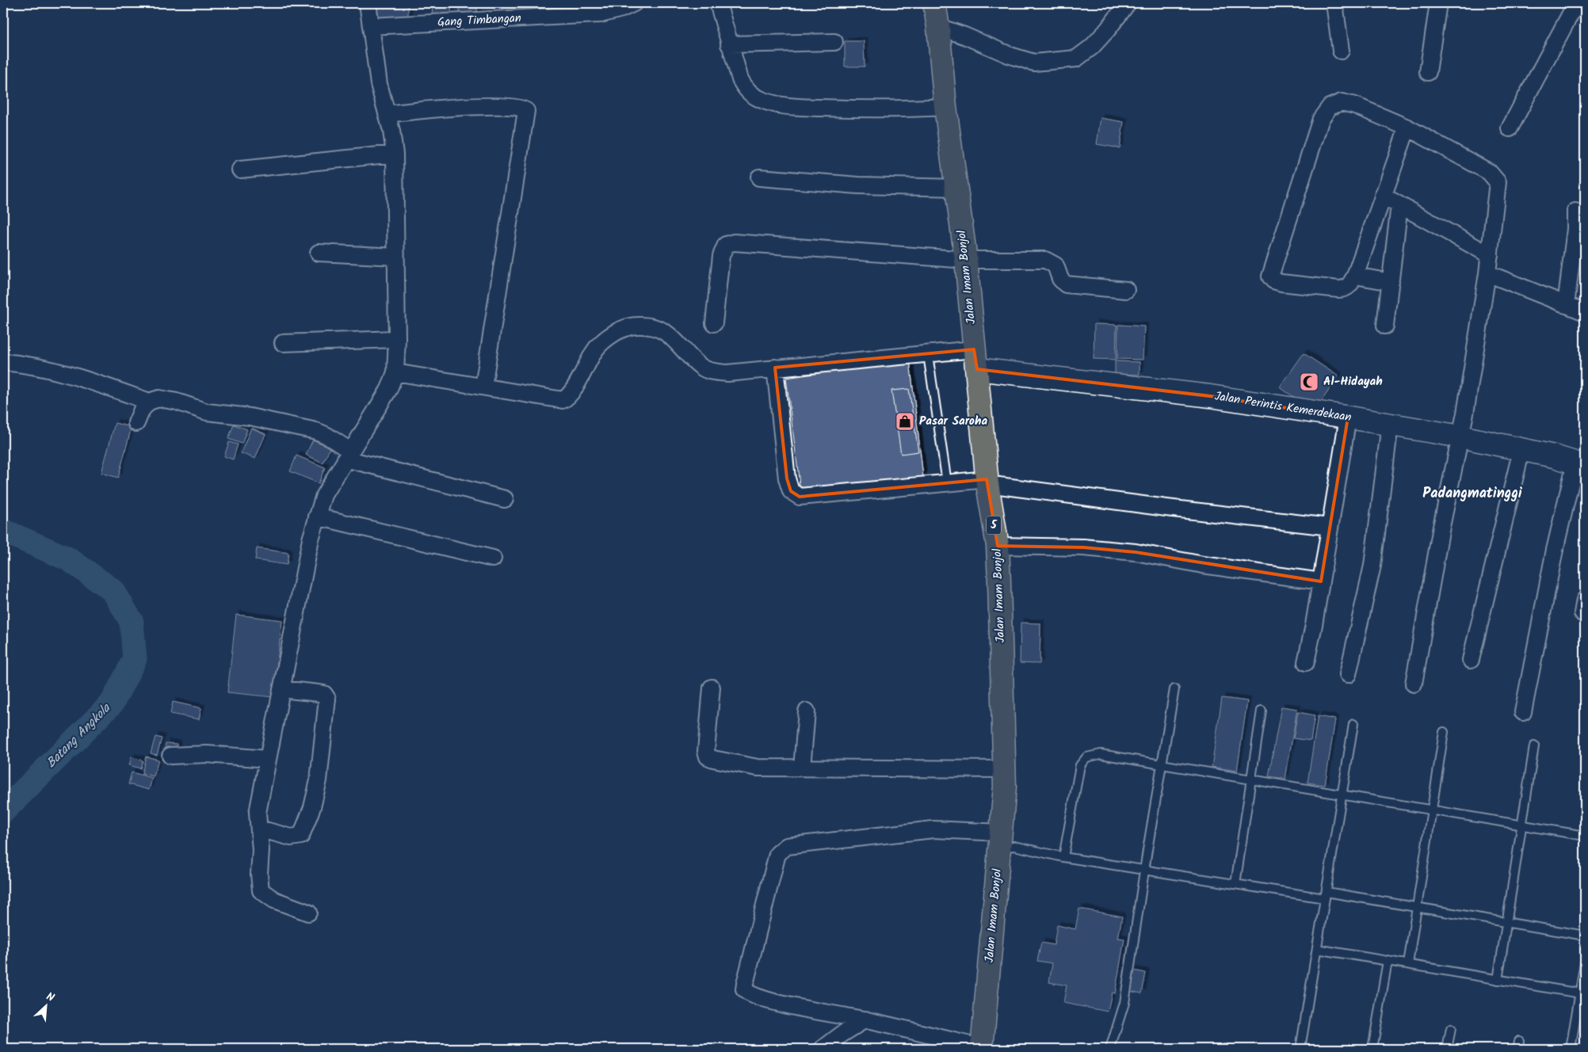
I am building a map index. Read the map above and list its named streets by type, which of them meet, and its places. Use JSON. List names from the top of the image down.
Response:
{
  "streets": {
    "highway": ["Jalan Imam Bonjol", "5"],
    "street": ["Gang Timbangan", "Jalan Perintis Kemerdekaan"]
  },
  "crossings": [
    ["Jalan Imam Bonjol", "Jalan Perintis Kemerdekaan"]
  ],
  "districts": ["Padangmatinggi"],
  "water": ["Batang Angkola"],
  "places": {
    "mosque": ["Al-Hidayah"],
    "shop": ["Pasar Saroha"]
  },
  "north": "top right"
}
